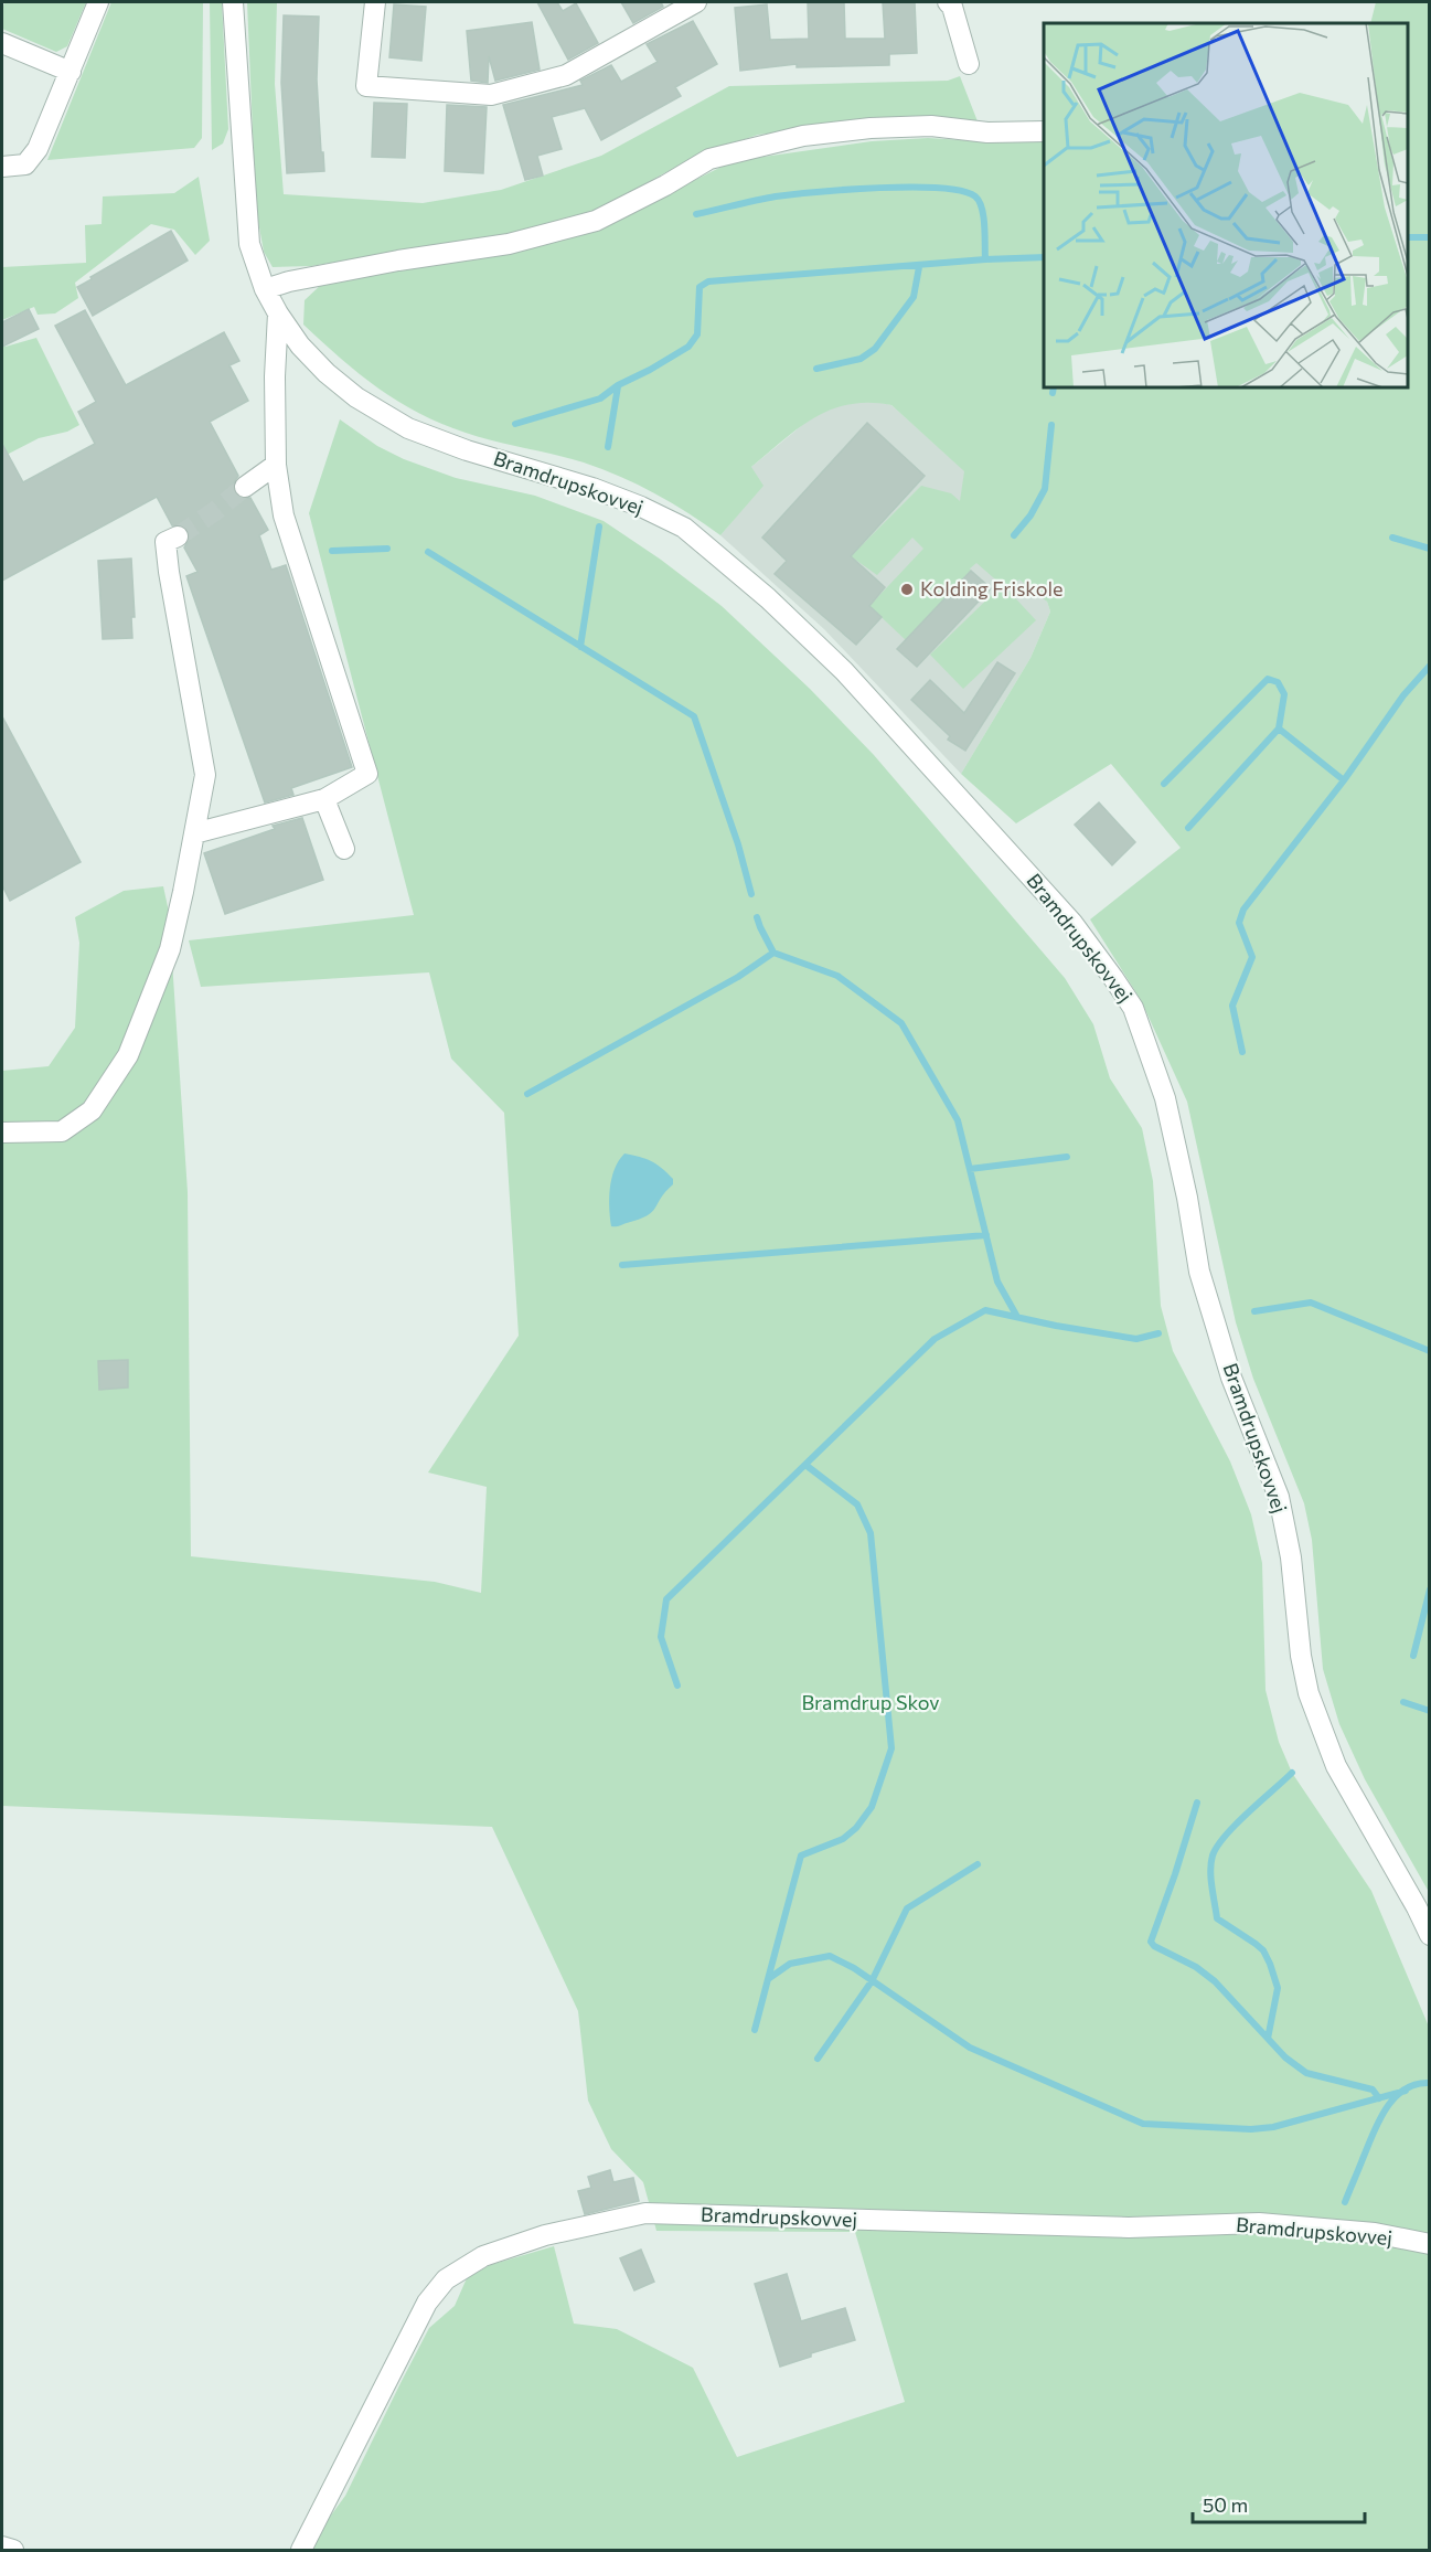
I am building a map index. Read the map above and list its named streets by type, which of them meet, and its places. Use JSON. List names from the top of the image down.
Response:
{
  "streets": {
    "street": ["Bramdrupskovvej"]
  },
  "parks": ["Bramdrup Skov"],
  "places": ["Kolding Friskole"],
  "scale_bar": "50 m"
}
